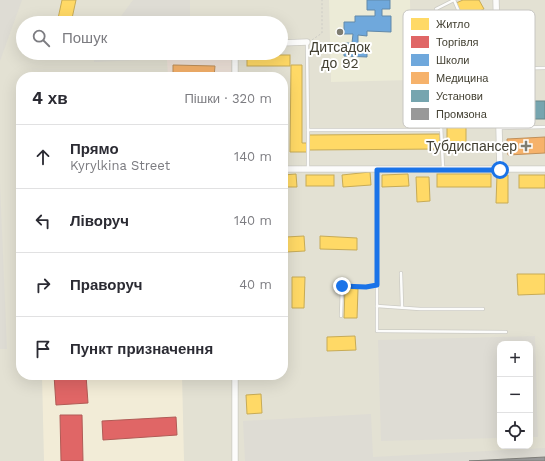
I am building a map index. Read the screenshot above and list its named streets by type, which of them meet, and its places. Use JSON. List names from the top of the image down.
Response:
{
  "places": {
    "other": ["Дитсадок до 92"],
    "health": ["Тубдиспансер"]
  },
  "legend": [
    "Житло",
    "Торгівля",
    "Школи",
    "Медицина",
    "Установи",
    "Промзона"
  ],
  "page": {
    "search": "Пошук",
    "heading": ["4 хв", "Пішки · 320 m"],
    "list": [
      ["Прямо", "Kyrylkina Street", "140 m"],
      ["Ліворуч", "140 m"],
      ["Праворуч", "40 m"],
      "Пункт призначення"
    ],
    "map_buttons": ["+", "−"]
  }
}
